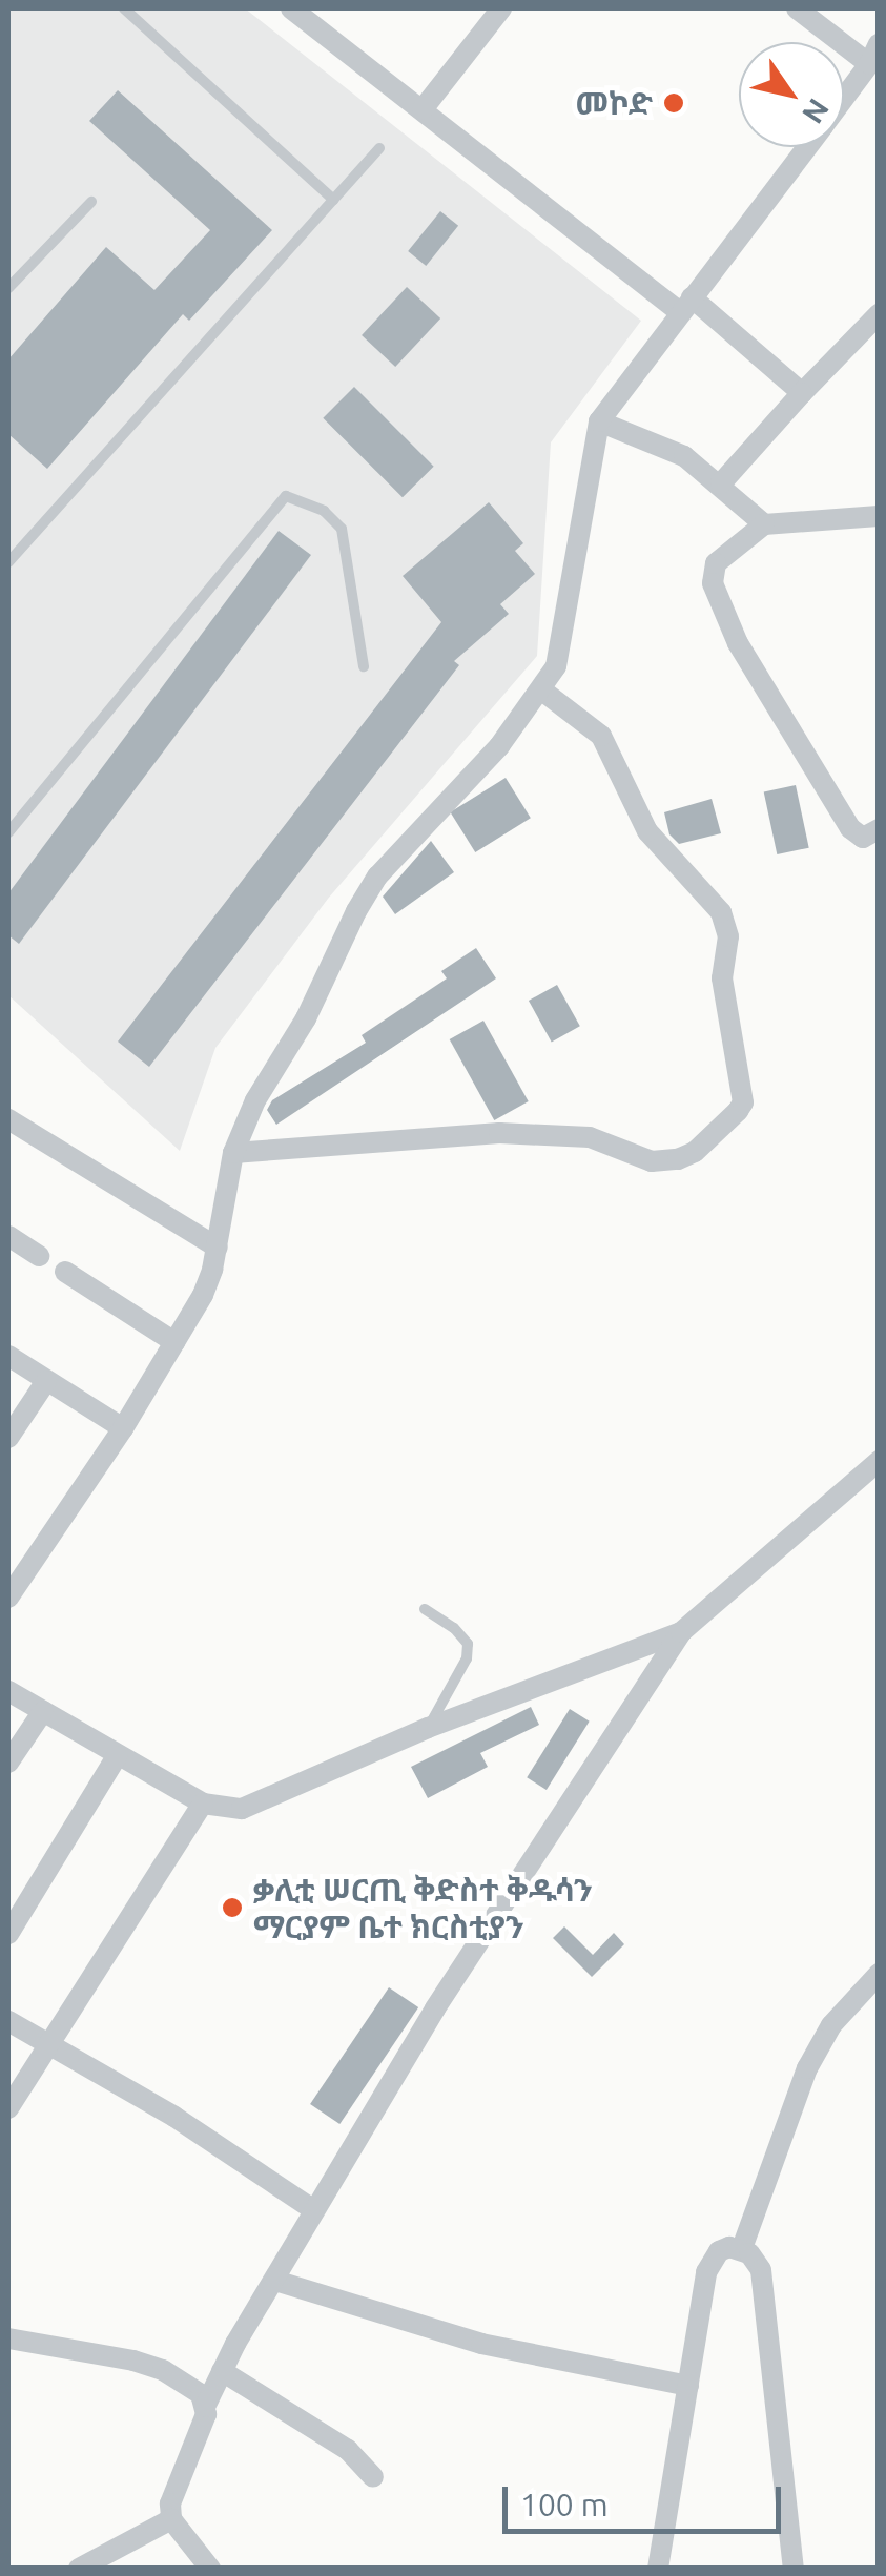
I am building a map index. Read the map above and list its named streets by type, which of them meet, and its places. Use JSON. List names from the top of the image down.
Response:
{
  "places": ["መኮድ", "ቃሊቲ ሠርጢ ቅድስተ ቅዱሳን ማርያም ቤተ ክርስቲያን"],
  "scale_bar": "100 m",
  "north": "bottom right"
}
